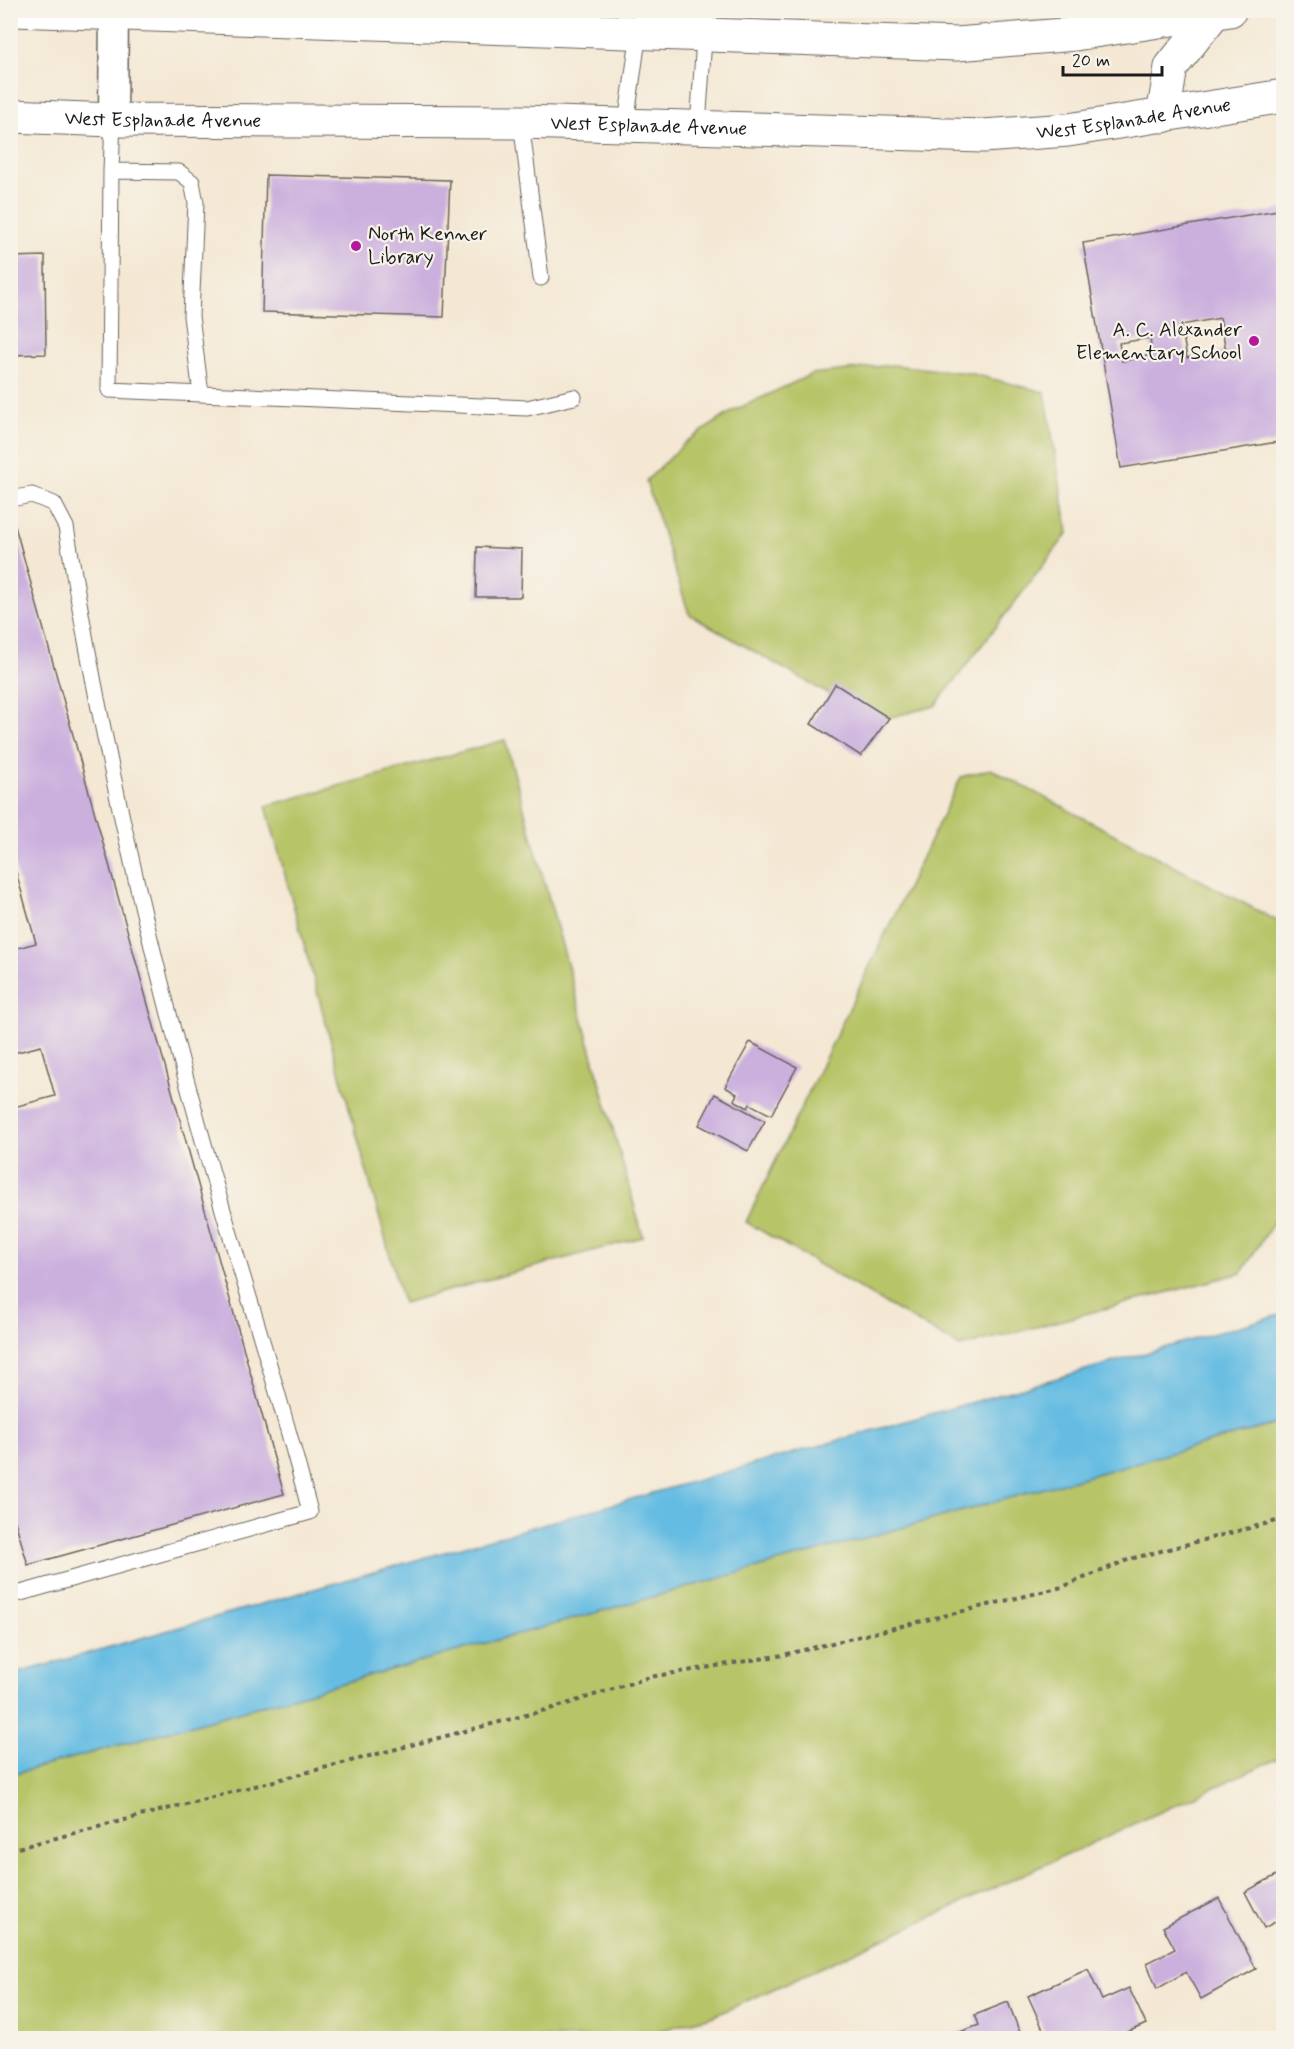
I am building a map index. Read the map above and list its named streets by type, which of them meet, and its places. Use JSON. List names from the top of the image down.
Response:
{
  "streets": {
    "main road": ["West Esplanade Avenue"]
  },
  "places": ["North Kenner Library", "A. C. Alexander Elementary School"],
  "scale_bar": "20 m"
}
